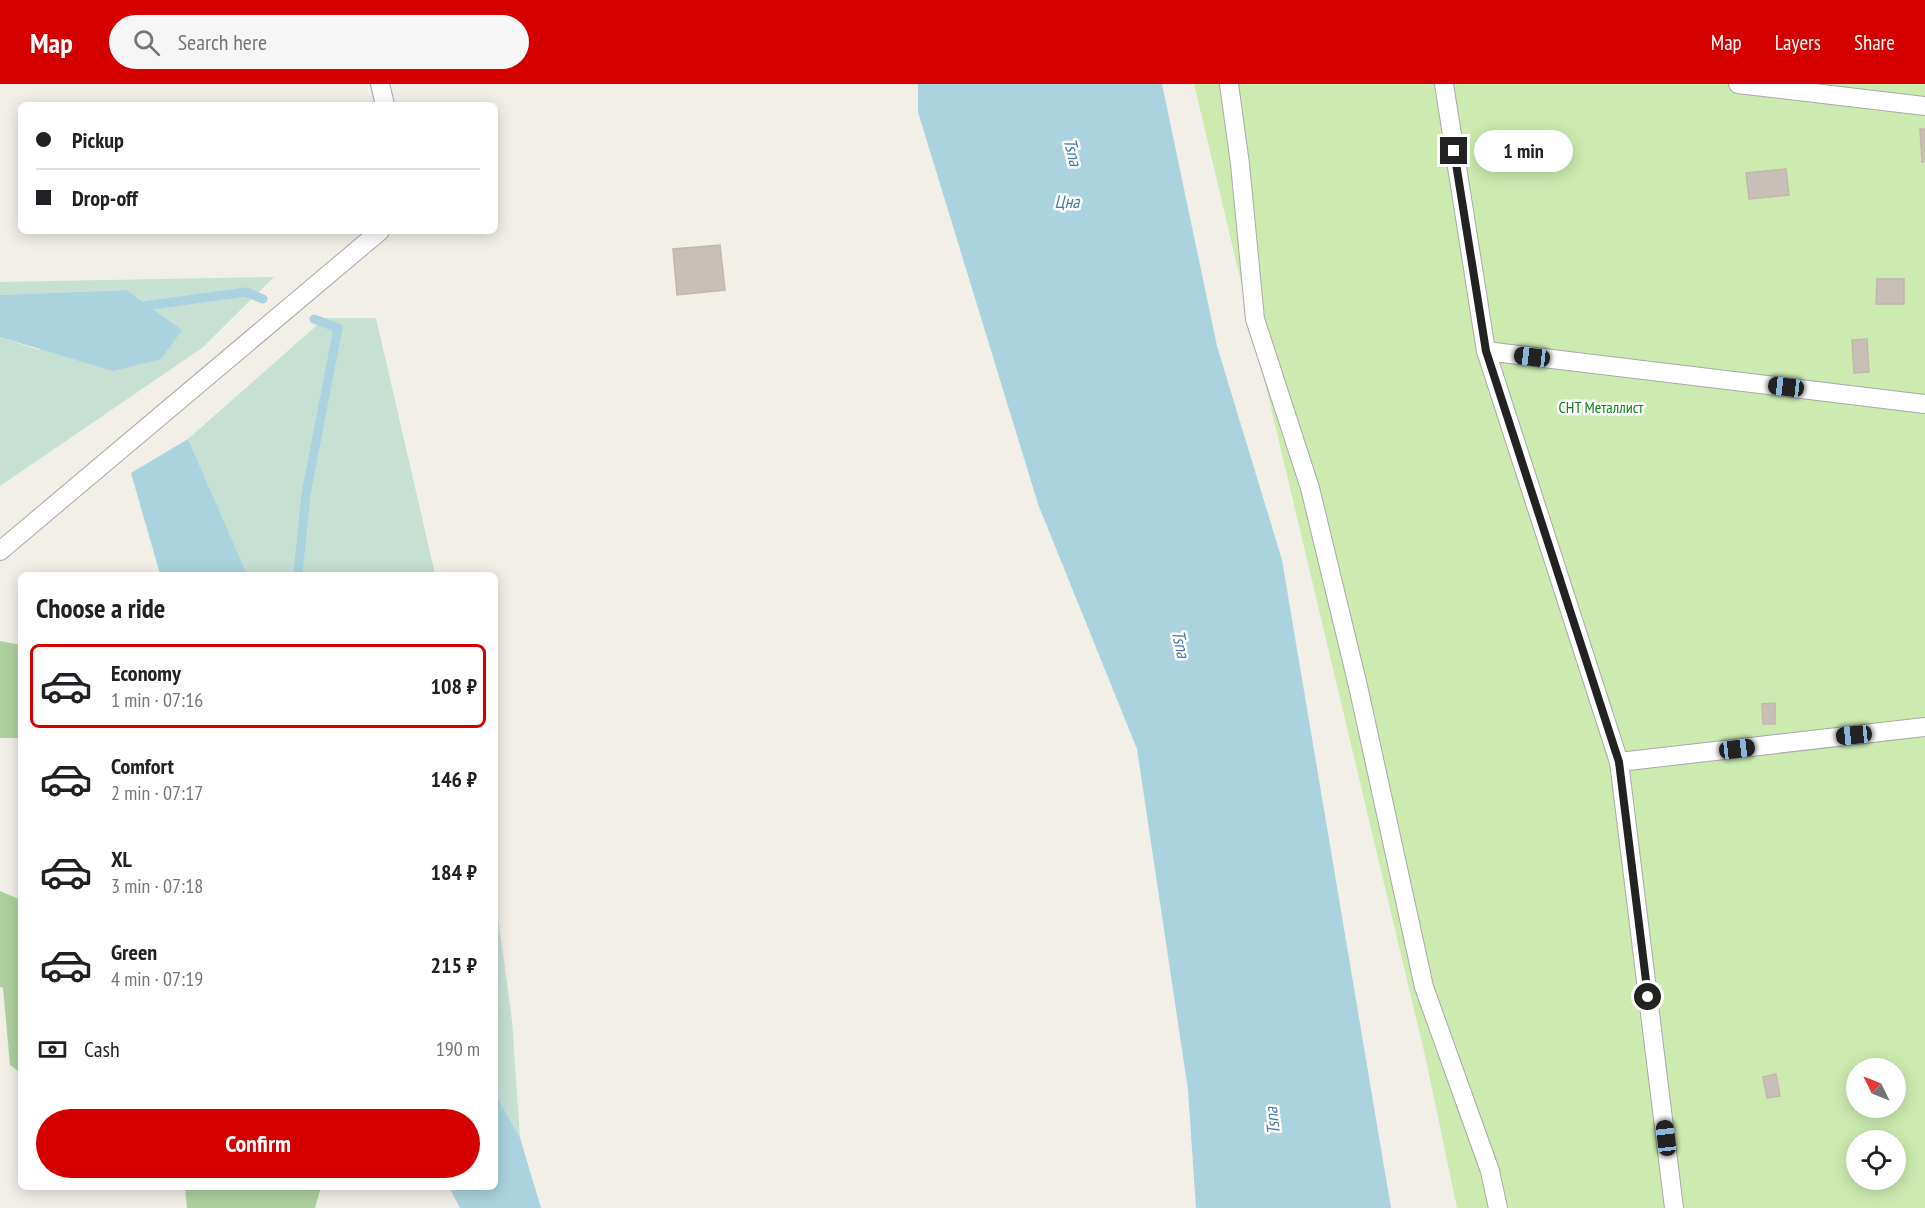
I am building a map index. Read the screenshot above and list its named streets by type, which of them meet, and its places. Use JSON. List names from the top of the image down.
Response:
{
  "water": ["Tsna", "Цна"],
  "parks": ["СНТ Металлист"],
  "north": "top left",
  "page": {
    "header": "Map",
    "search": "Search here",
    "nav": ["Map", "Layers", "Share"],
    "banner": ["Pickup", "Drop-off"],
    "bubble": "1 min",
    "heading": "Choose a ride",
    "list": [
      {
        "name": "Economy",
        "note": "1 min · 07:16",
        "value": "108 ₽"
      },
      {
        "name": "Comfort",
        "note": "2 min · 07:17",
        "value": "146 ₽"
      },
      {
        "name": "XL",
        "note": "3 min · 07:18",
        "value": "184 ₽"
      },
      {
        "name": "Green",
        "note": "4 min · 07:19",
        "value": "215 ₽"
      }
    ],
    "pay": ["Cash", "190 m"],
    "buttons": "Confirm"
  }
}
